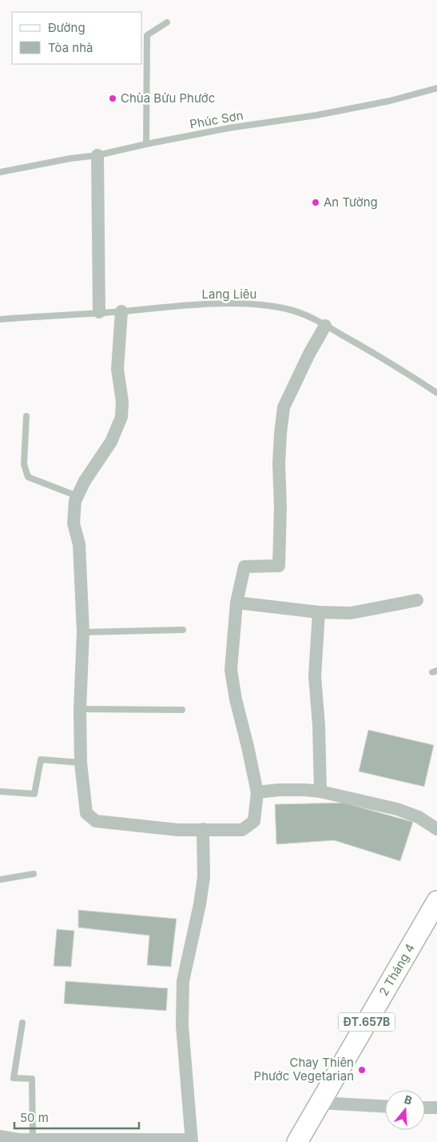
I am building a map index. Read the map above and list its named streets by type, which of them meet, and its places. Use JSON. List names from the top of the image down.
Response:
{
  "streets": {
    "main road": ["2 Tháng 4", "ĐT.657B"],
    "lane": ["Phúc Sơn", "Lang Liêu"]
  },
  "places": ["Chùa Bửu Phước", "An Tường", "Chay Thiên Phước Vegetarian"],
  "legend": ["Đường", "Tòa nhà"],
  "scale_bar": "50 m",
  "north": "top"
}
